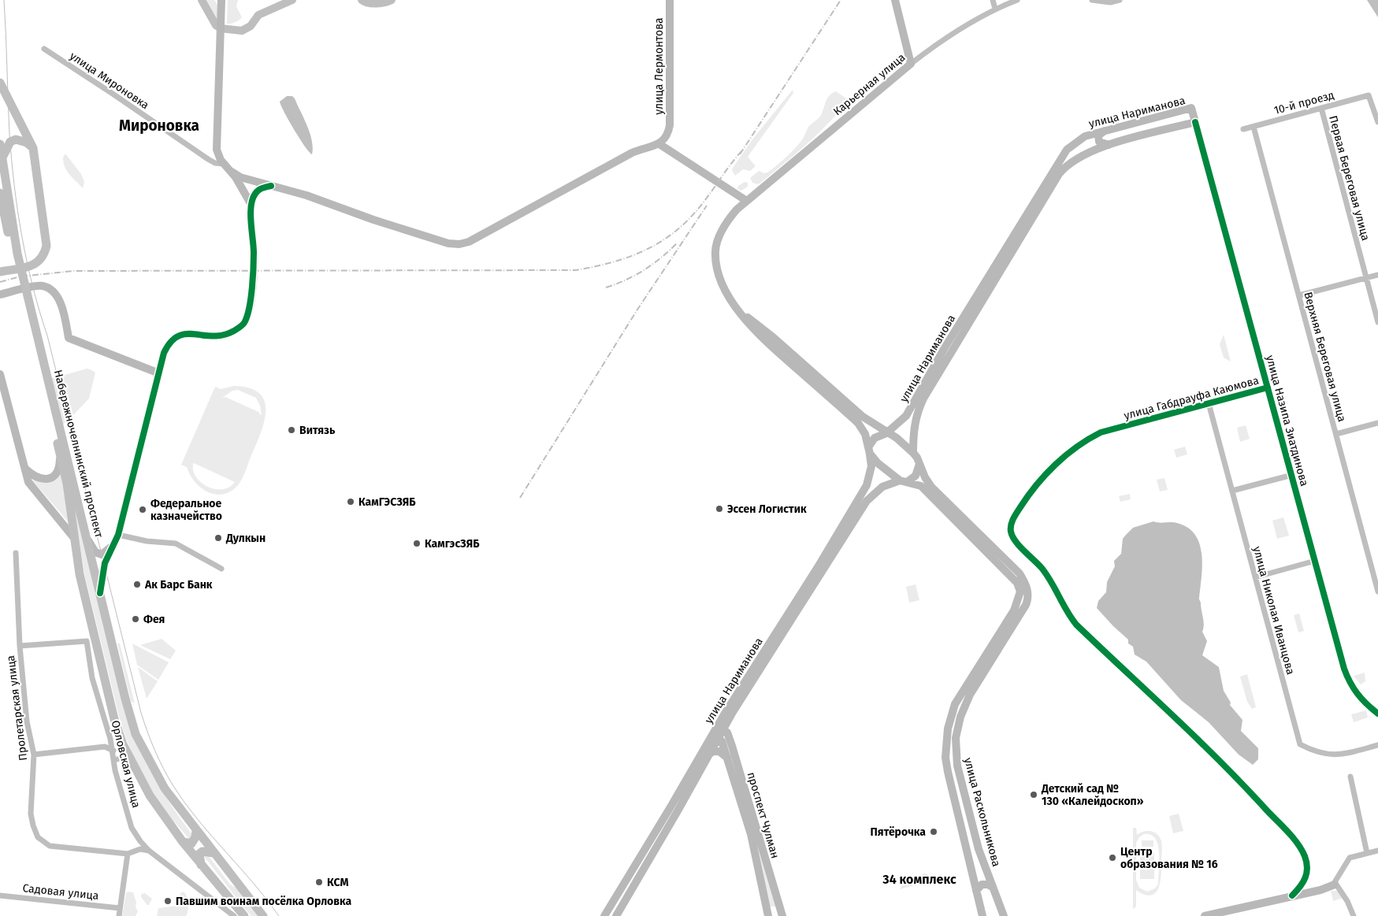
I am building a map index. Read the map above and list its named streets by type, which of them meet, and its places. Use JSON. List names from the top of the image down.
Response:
{
  "streets": {
    "main road": [
      "улица Лермонтова",
      "Карьерная улица",
      "улица Нариманова",
      "Набережночелнинский проспект",
      "улица Раскольникова",
      "проспект Чулман"
    ],
    "street": [
      "улица Мироновка",
      "10-й проезд",
      "Первая Береговая улица",
      "Верхняя Береговая улица",
      "улица Габдрауфа Каюмова",
      "улица Назипа Зиатдинова",
      "улица Николая Иванцова",
      "Пролетарская улица",
      "Орловская улица",
      "Садовая улица"
    ]
  },
  "crossings": [
    ["10-й проезд", "Первая Береговая улица"],
    ["10-й проезд", "Верхняя Береговая улица"],
    ["улица Нариманова", "улица Назипа Зиатдинова"],
    ["улица Нариманова", "улица Раскольникова"],
    ["улица Нариманова", "проспект Чулман"],
    ["улица Габдрауфа Каюмова", "улица Назипа Зиатдинова"],
    ["улица Габдрауфа Каюмова", "улица Николая Иванцова"],
    ["Пролетарская улица", "Орловская улица"]
  ],
  "districts": ["Мироновка", "34 комплекс"],
  "places": [
    "Витязь",
    "КамГЭСЗЯБ",
    "Эссен Логистик",
    "Федеральное казначейство",
    "Дулкын",
    "КамгэсЗЯБ",
    "Ак Барс Банк",
    "Фея",
    "Детский сад № 130 «Калейдоскоп»",
    "Пятёрочка",
    "Центр образования № 16",
    "КСМ",
    "Павшим воинам посёлка Орловка"
  ]
}
